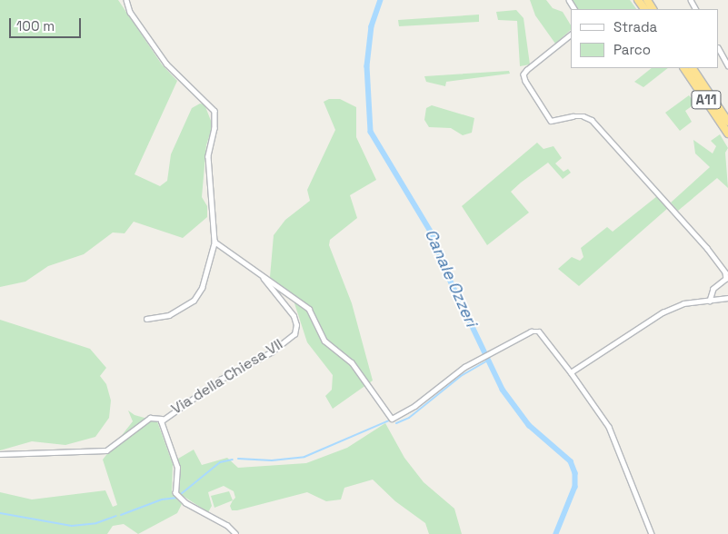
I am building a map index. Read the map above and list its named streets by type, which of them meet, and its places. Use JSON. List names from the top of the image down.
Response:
{
  "streets": {
    "highway": ["A11"],
    "street": ["Via della Chiesa VII"]
  },
  "water": ["Canale Ozzeri"],
  "legend": ["Strada", "Parco"],
  "scale_bar": "100 m"
}
